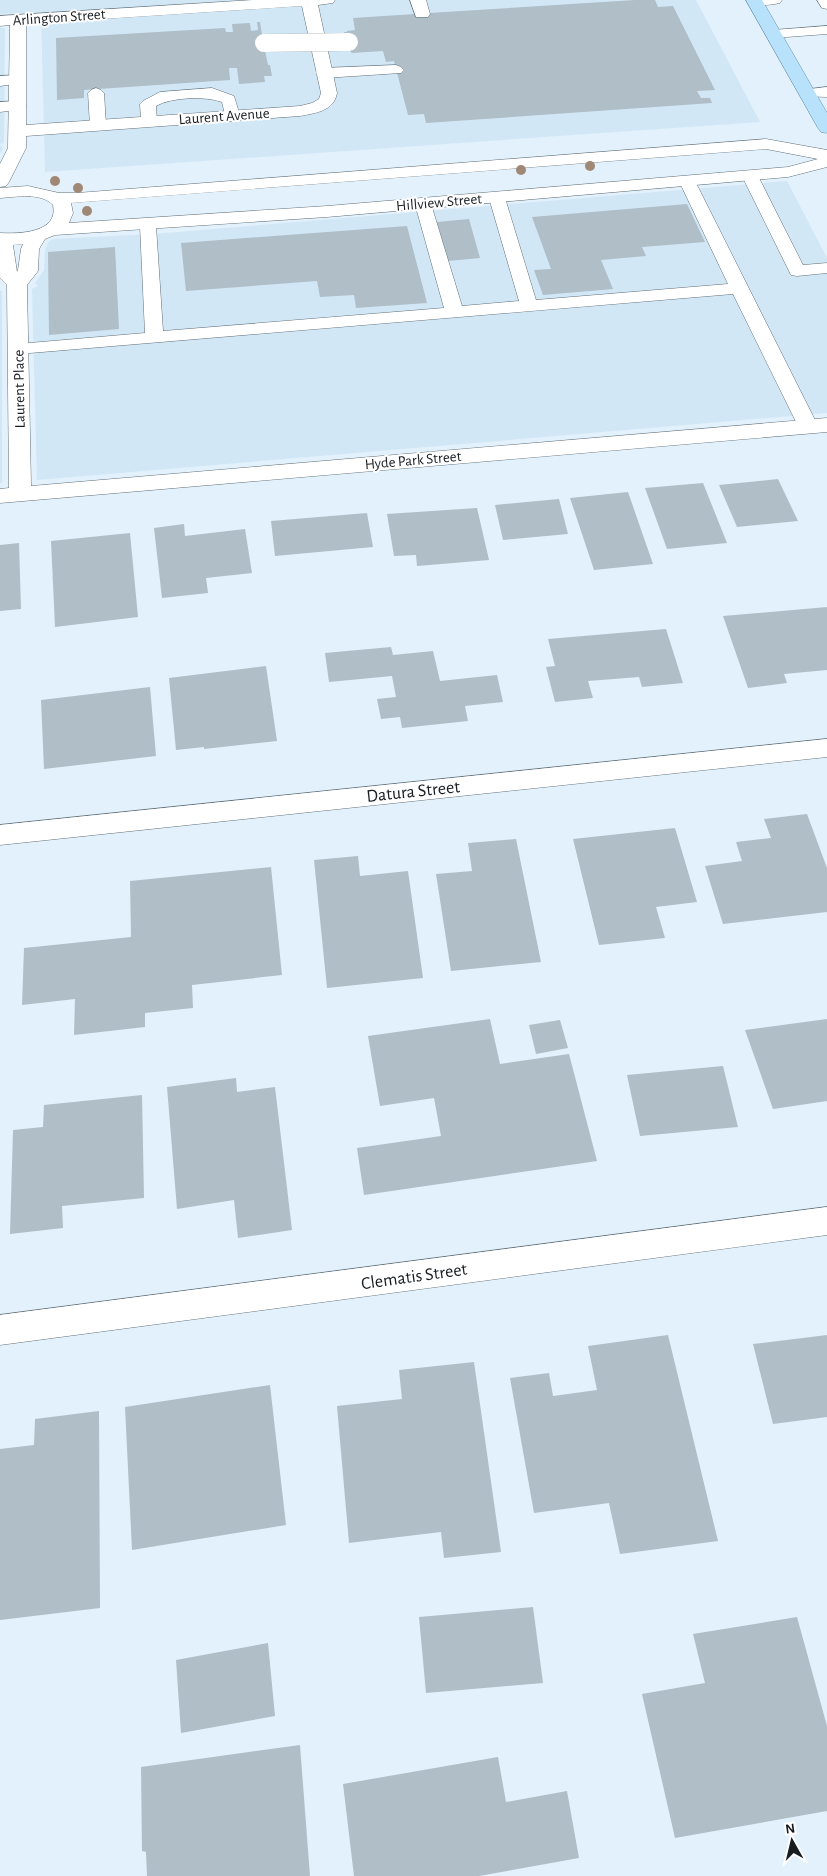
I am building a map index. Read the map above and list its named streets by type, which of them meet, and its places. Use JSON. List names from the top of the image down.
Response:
{
  "streets": {
    "street": [
      "Arlington Street",
      "Laurent Avenue",
      "Hillview Street",
      "Laurent Place",
      "Hyde Park Street",
      "Datura Street",
      "Clematis Street"
    ]
  },
  "crossings": [
    ["Arlington Street", "Laurent Avenue"],
    ["Hillview Street", "Laurent Place"],
    ["Laurent Place", "Hyde Park Street"]
  ],
  "north": "top"
}
